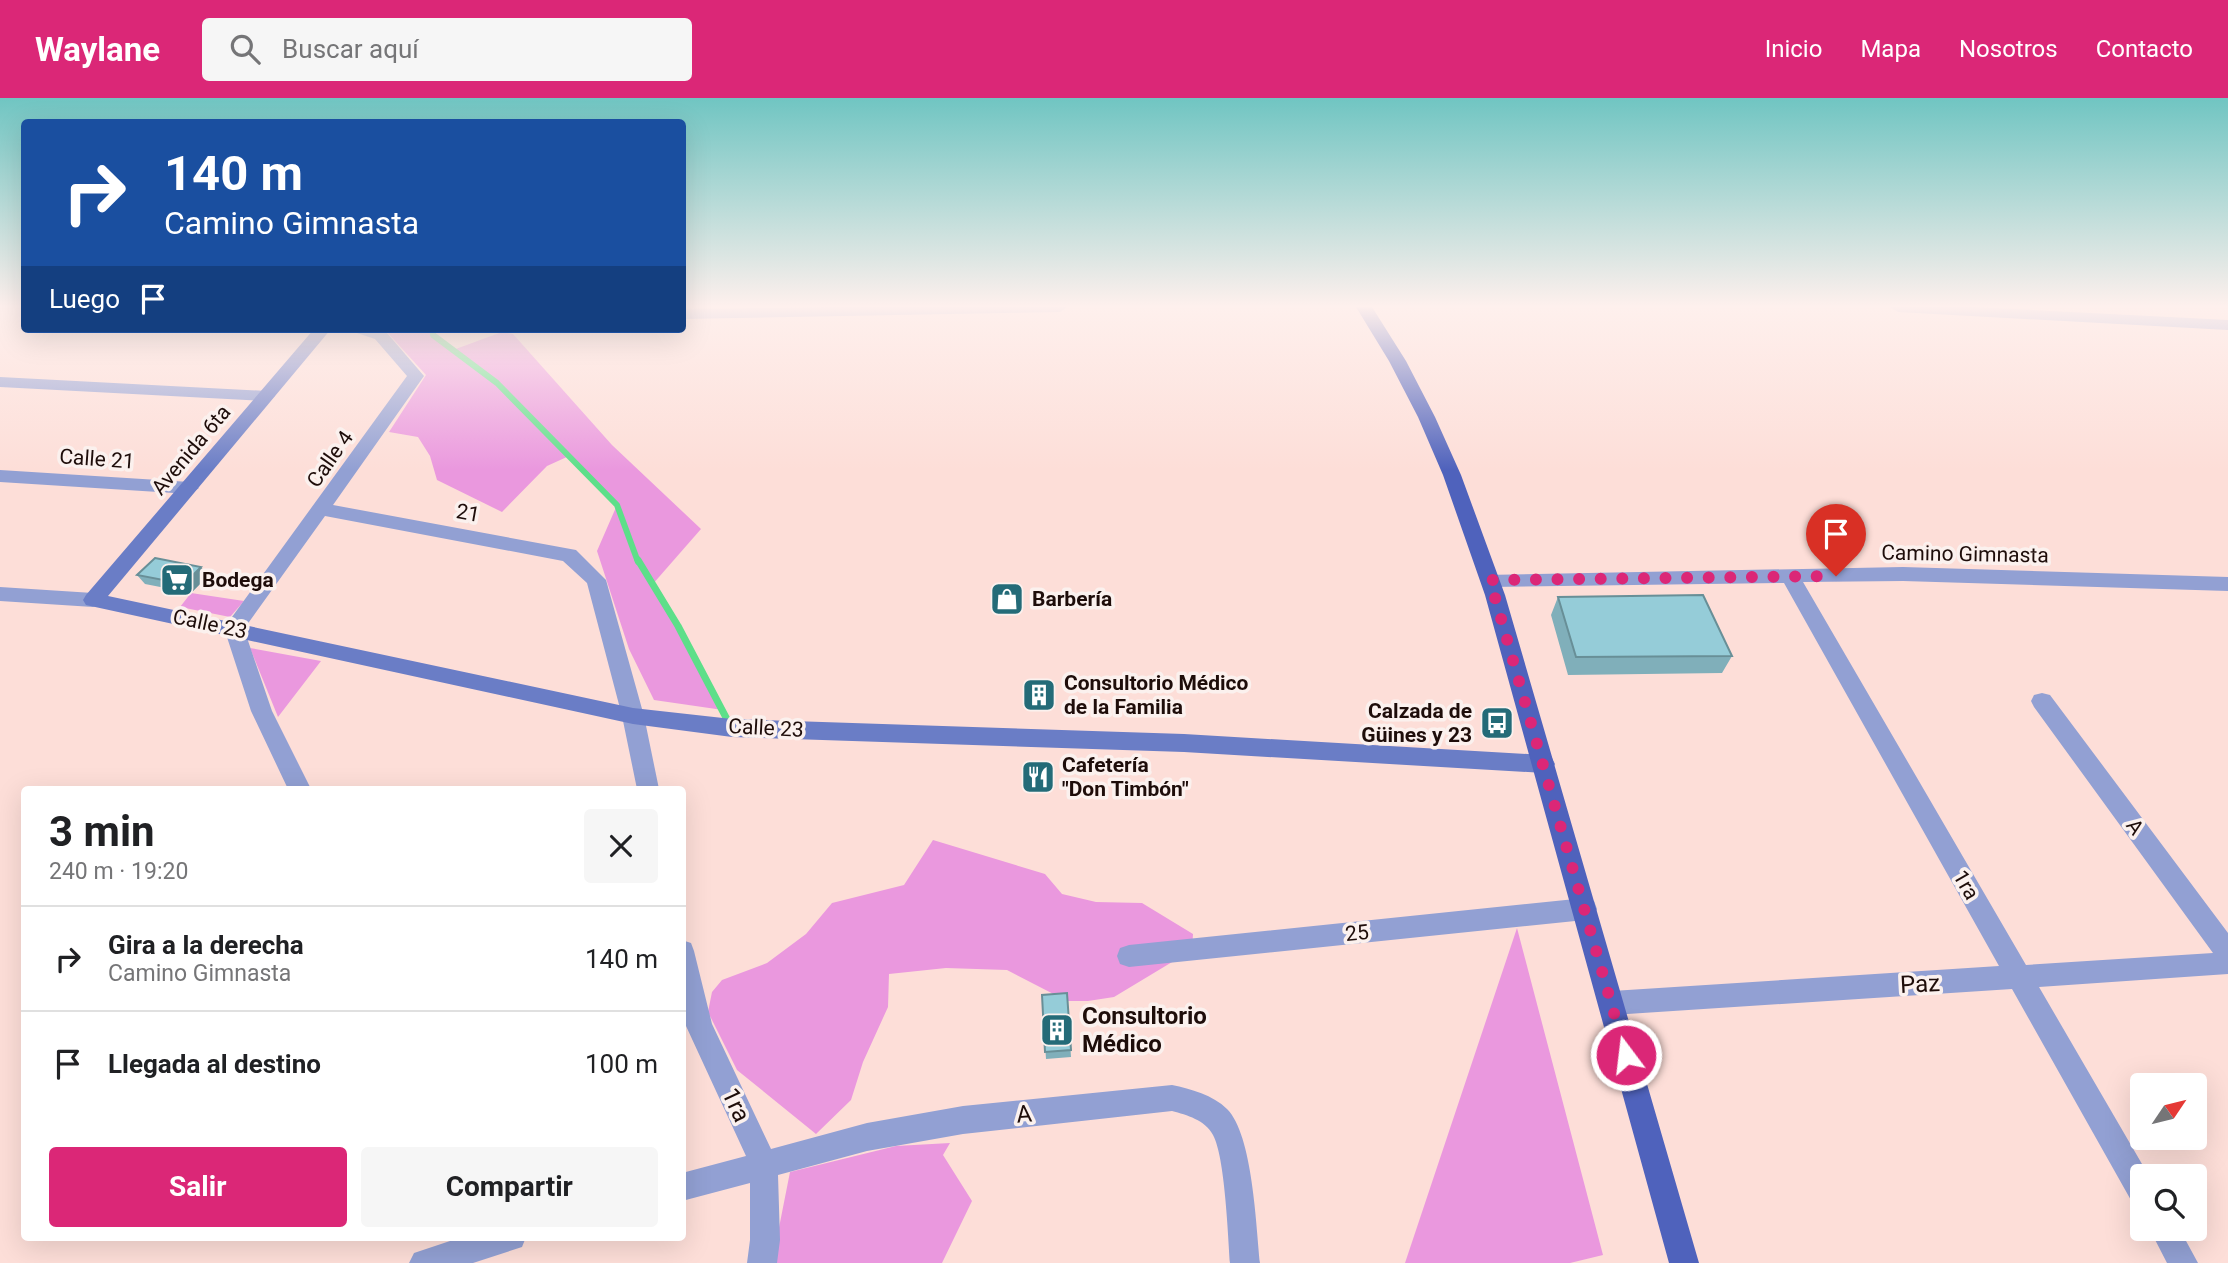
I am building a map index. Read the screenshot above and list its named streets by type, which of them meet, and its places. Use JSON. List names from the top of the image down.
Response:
{
  "streets": {
    "street": [
      "Avenida 6ta",
      "Calle 21",
      "Calle 4",
      "21",
      "Camino Gimnasta",
      "Calle 23",
      "A",
      "1ra",
      "25",
      "Paz"
    ]
  },
  "crossings": [
    ["Avenida 6ta", "Calle 21"],
    ["Avenida 6ta", "Calle 23"],
    ["Calle 4", "21"],
    ["Calle 4", "Calle 23"],
    ["21", "Calle 23"],
    ["Camino Gimnasta", "1ra"],
    ["A", "1ra"],
    ["1ra", "Paz"]
  ],
  "places": {
    "supermarket": ["Bodega"],
    "shop": ["Barbería"],
    "building": ["Consultorio Médico de la Familia", "Consultorio Médico"],
    "bus stop": ["Calzada de Güines y 23"],
    "restaurant": ["Cafetería \"Don Timbón\""]
  },
  "north": "top right",
  "page": {
    "header": "Waylane",
    "search": "Buscar aquí",
    "nav": [
      "Inicio",
      "Mapa",
      "Nosotros",
      "Contacto"
    ],
    "turn": ["140 m", "Camino Gimnasta"],
    "then": "Luego",
    "heading": ["3 min", "240 m · 19:20"],
    "list": [
      {
        "name": "Gira a la derecha",
        "note": "Camino Gimnasta",
        "value": "140 m"
      },
      {
        "name": "Llegada al destino",
        "value": "100 m"
      }
    ],
    "buttons": ["Salir", "Compartir"]
  }
}
